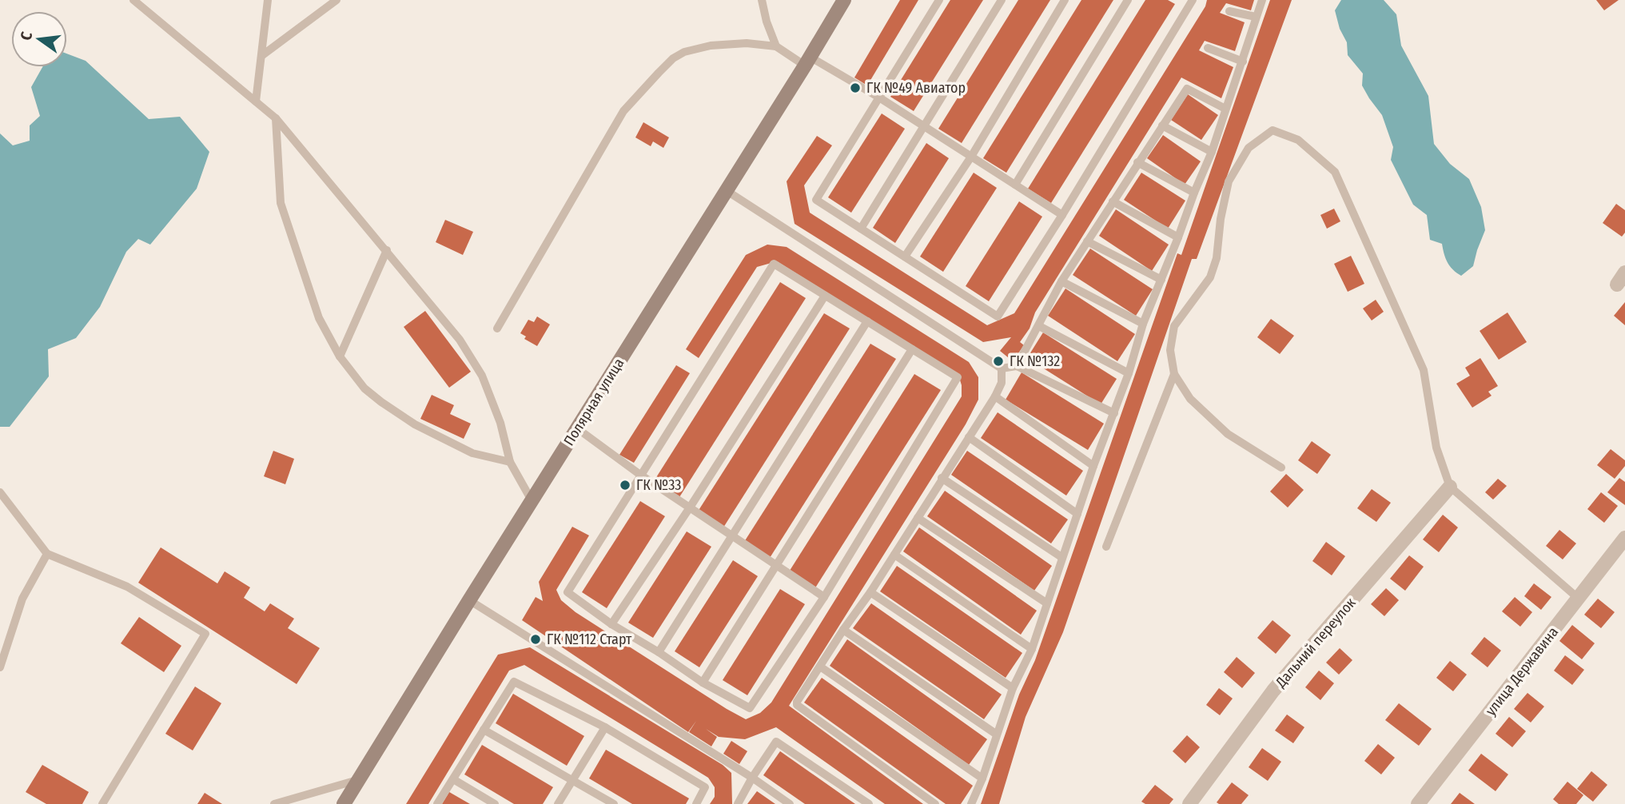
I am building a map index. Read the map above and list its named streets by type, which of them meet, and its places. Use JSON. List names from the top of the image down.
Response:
{
  "streets": {
    "main road": ["Полярная улица"],
    "street": ["Дальний переулок", "улица Державина"]
  },
  "places": [
    "ГК №49 Авиатор",
    "ГК №132",
    "ГК №33",
    "ГК №112 Старт"
  ],
  "north": "left"
}
